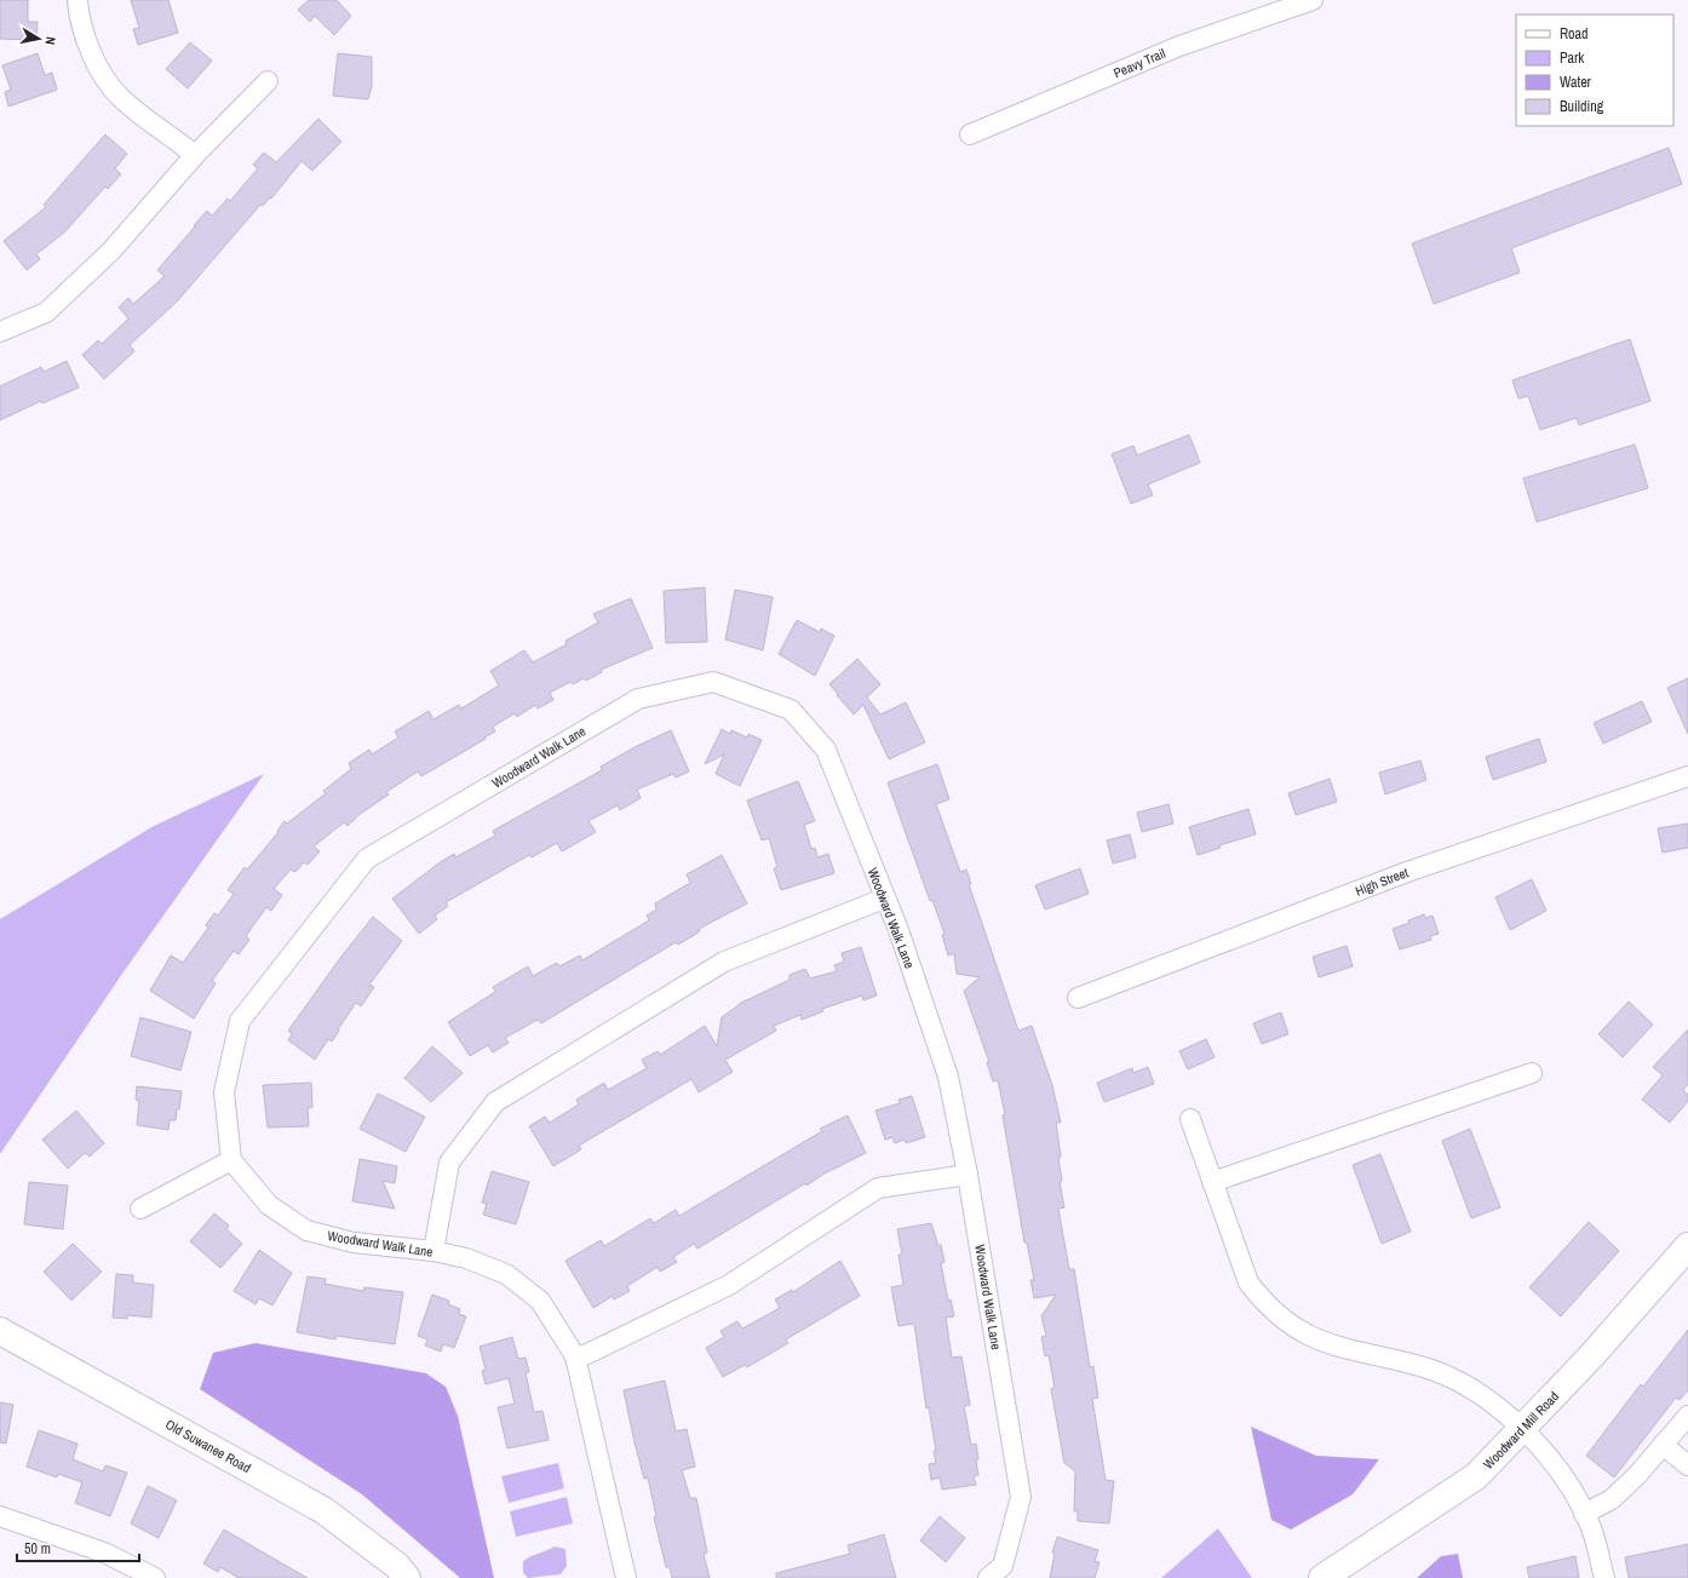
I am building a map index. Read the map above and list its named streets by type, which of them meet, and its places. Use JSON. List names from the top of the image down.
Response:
{
  "streets": {
    "street": [
      "Peavy Trail",
      "Woodward Walk Lane",
      "High Street",
      "Woodward Mill Road",
      "Old Suwanee Road"
    ]
  },
  "legend": [
    "Road",
    "Park",
    "Water",
    "Building"
  ],
  "scale_bar": "50 m",
  "north": "right"
}
